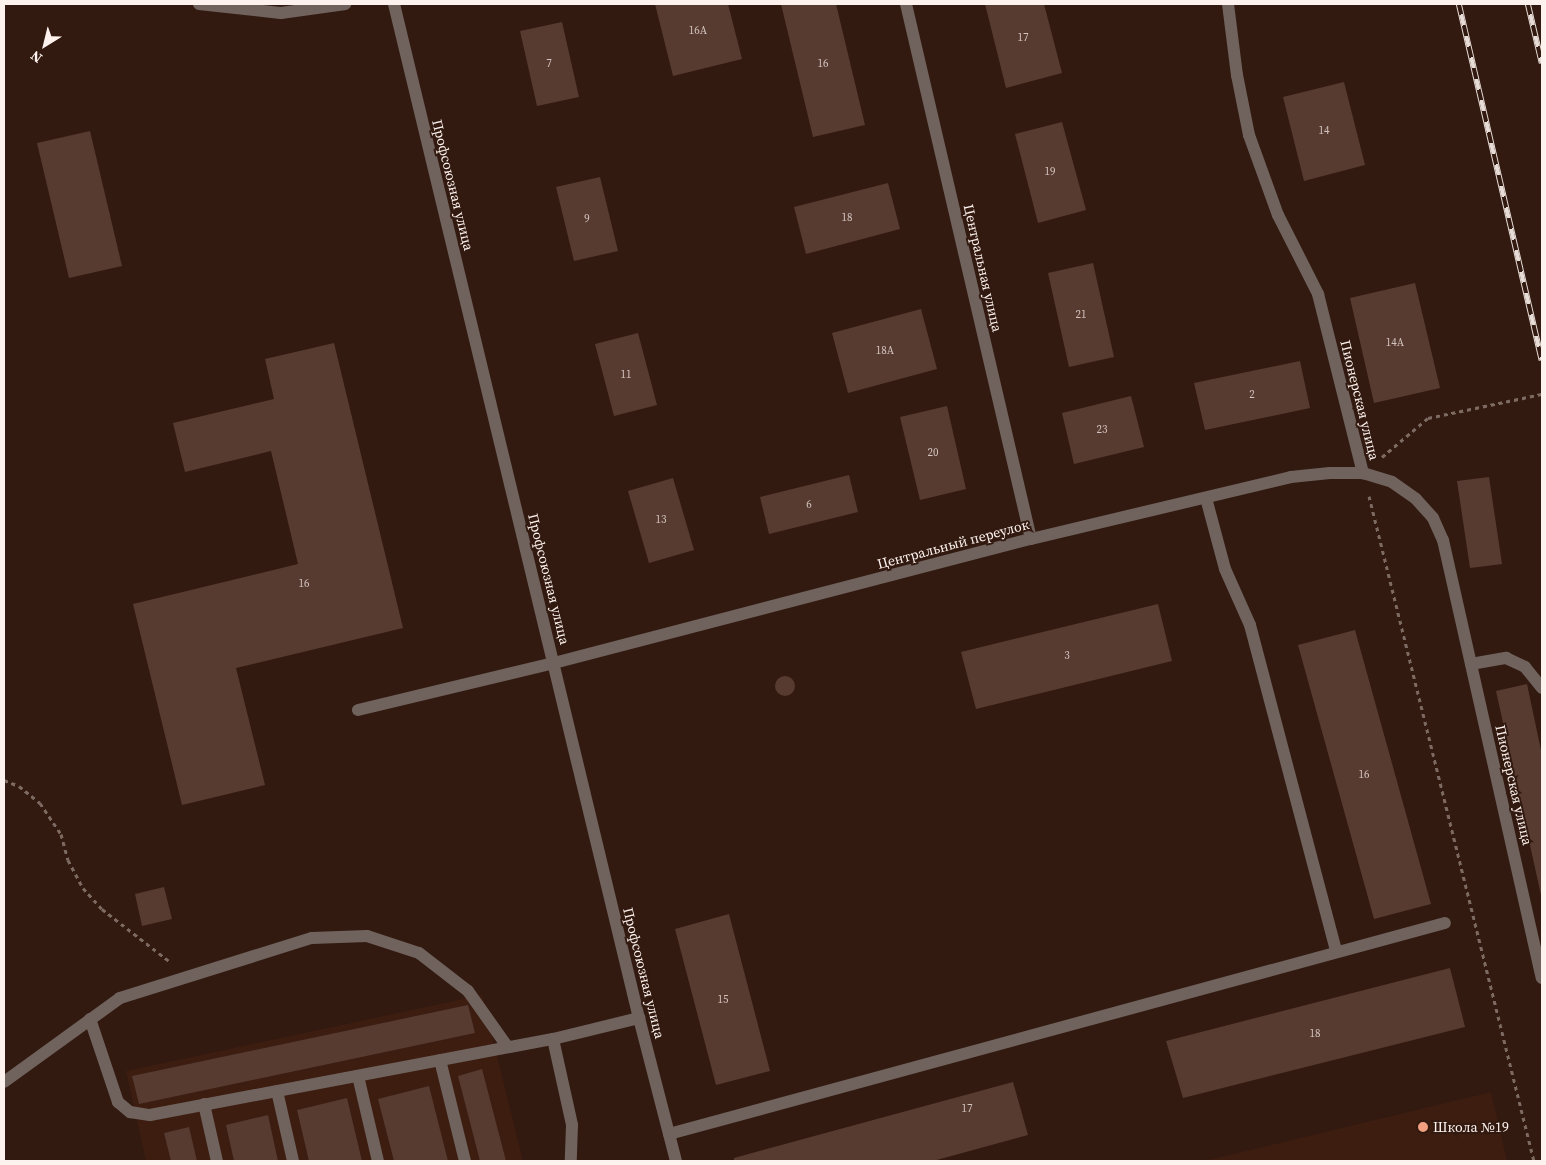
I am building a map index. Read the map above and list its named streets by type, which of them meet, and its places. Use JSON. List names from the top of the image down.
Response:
{
  "streets": {
    "street": [
      "Профсоюзная улица",
      "Центральная улица",
      "Пионерская улица",
      "Центральный переулок"
    ]
  },
  "crossings": [
    ["Профсоюзная улица", "Центральный переулок"],
    ["Центральная улица", "Центральный переулок"],
    ["Пионерская улица", "Центральный переулок"]
  ],
  "places": ["Школа №19"],
  "house_numbers": [
    "16А",
    "17",
    "7",
    "16",
    "14",
    "19",
    "18",
    "9",
    "21",
    "14А",
    "18А",
    "11",
    "2",
    "23",
    "20",
    "6",
    "13",
    "16",
    "3",
    "16",
    "15",
    "18",
    "17"
  ],
  "north": "bottom left"
}
